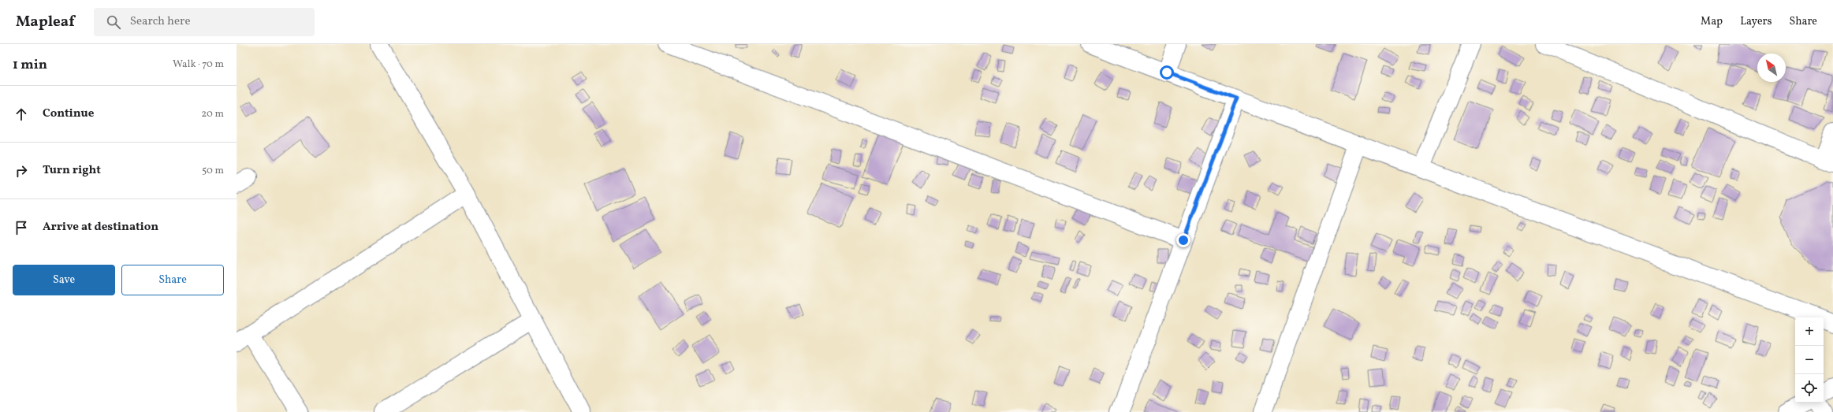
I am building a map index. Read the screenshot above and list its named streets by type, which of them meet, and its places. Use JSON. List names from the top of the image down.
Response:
{
  "north": "top left",
  "page": {
    "header": "Mapleaf",
    "search": "Search here",
    "nav": ["Map", "Layers", "Share"],
    "heading": ["1 min", "Walk · 70 m"],
    "list": [
      ["Continue", "20 m"],
      ["Turn right", "50 m"],
      "Arrive at destination"
    ],
    "buttons": ["Save", "Share"],
    "map_buttons": ["+", "−"]
  }
}
